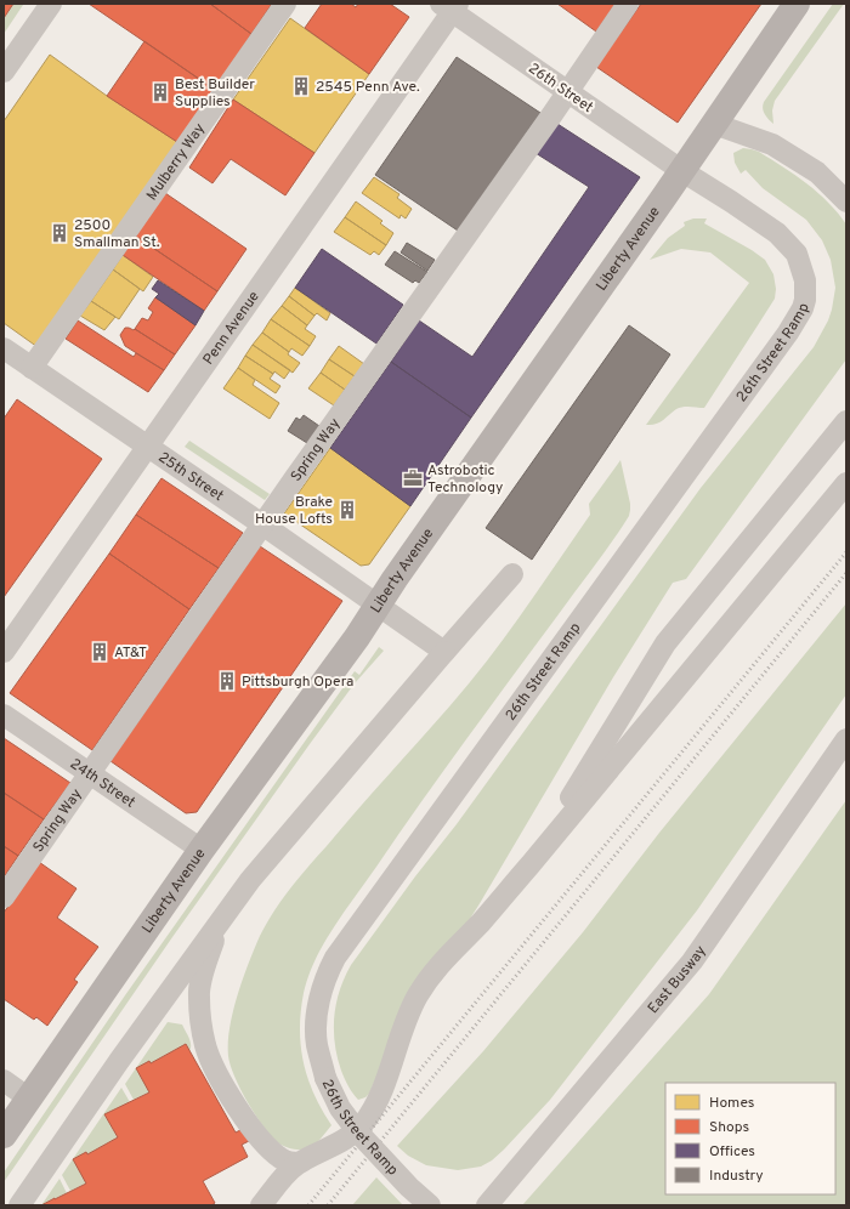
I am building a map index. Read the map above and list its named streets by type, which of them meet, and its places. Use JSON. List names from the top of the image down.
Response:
{
  "streets": {
    "main road": ["Liberty Avenue"],
    "street": [
      "26th Street",
      "Mulberry Way",
      "Penn Avenue",
      "26th Street Ramp",
      "Spring Way",
      "25th Street",
      "24th Street",
      "East Busway"
    ]
  },
  "crossings": [
    ["26th Street", "Liberty Avenue"],
    ["26th Street", "Penn Avenue"],
    ["26th Street", "26th Street Ramp"],
    ["26th Street", "Spring Way"],
    ["Mulberry Way", "25th Street"],
    ["Liberty Avenue", "26th Street Ramp"],
    ["Liberty Avenue", "25th Street"],
    ["Liberty Avenue", "24th Street"],
    ["Penn Avenue", "25th Street"],
    ["Spring Way", "25th Street"],
    ["Spring Way", "24th Street"]
  ],
  "places": {
    "building": [
      "2545 Penn Ave.",
      "Best Builder Supplies",
      "2500 Smallman St.",
      "Brake House Lofts",
      "AT&T",
      "Pittsburgh Opera"
    ],
    "office": ["Astrobotic Technology"]
  },
  "legend": [
    "Homes",
    "Shops",
    "Offices",
    "Industry"
  ]
}
